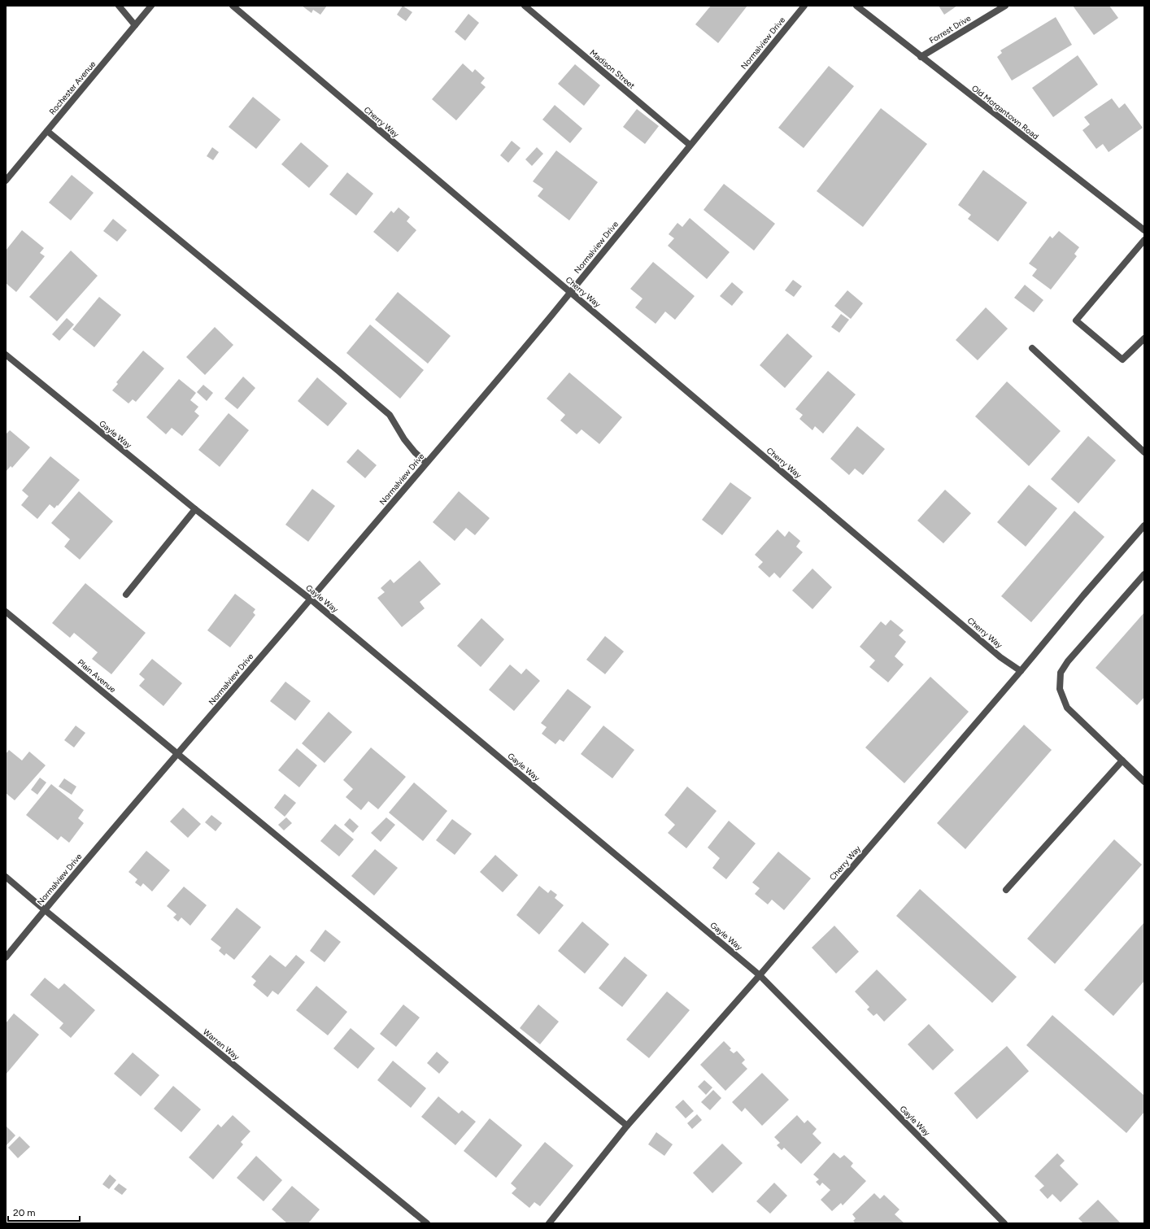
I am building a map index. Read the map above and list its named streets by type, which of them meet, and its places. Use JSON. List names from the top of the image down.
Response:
{
  "streets": {
    "street": [
      "Forrest Drive",
      "Normalview Drive",
      "Madison Street",
      "Rochester Avenue",
      "Old Morgantown Road",
      "Cherry Way",
      "Gayle Way",
      "Plain Avenue",
      "Warren Way"
    ]
  },
  "crossings": [
    ["Forrest Drive", "Old Morgantown Road"],
    ["Normalview Drive", "Madison Street"],
    ["Normalview Drive", "Cherry Way"],
    ["Normalview Drive", "Gayle Way"],
    ["Normalview Drive", "Plain Avenue"],
    ["Normalview Drive", "Warren Way"],
    ["Cherry Way", "Gayle Way"],
    ["Cherry Way", "Plain Avenue"]
  ],
  "scale_bar": "20 m"
}
